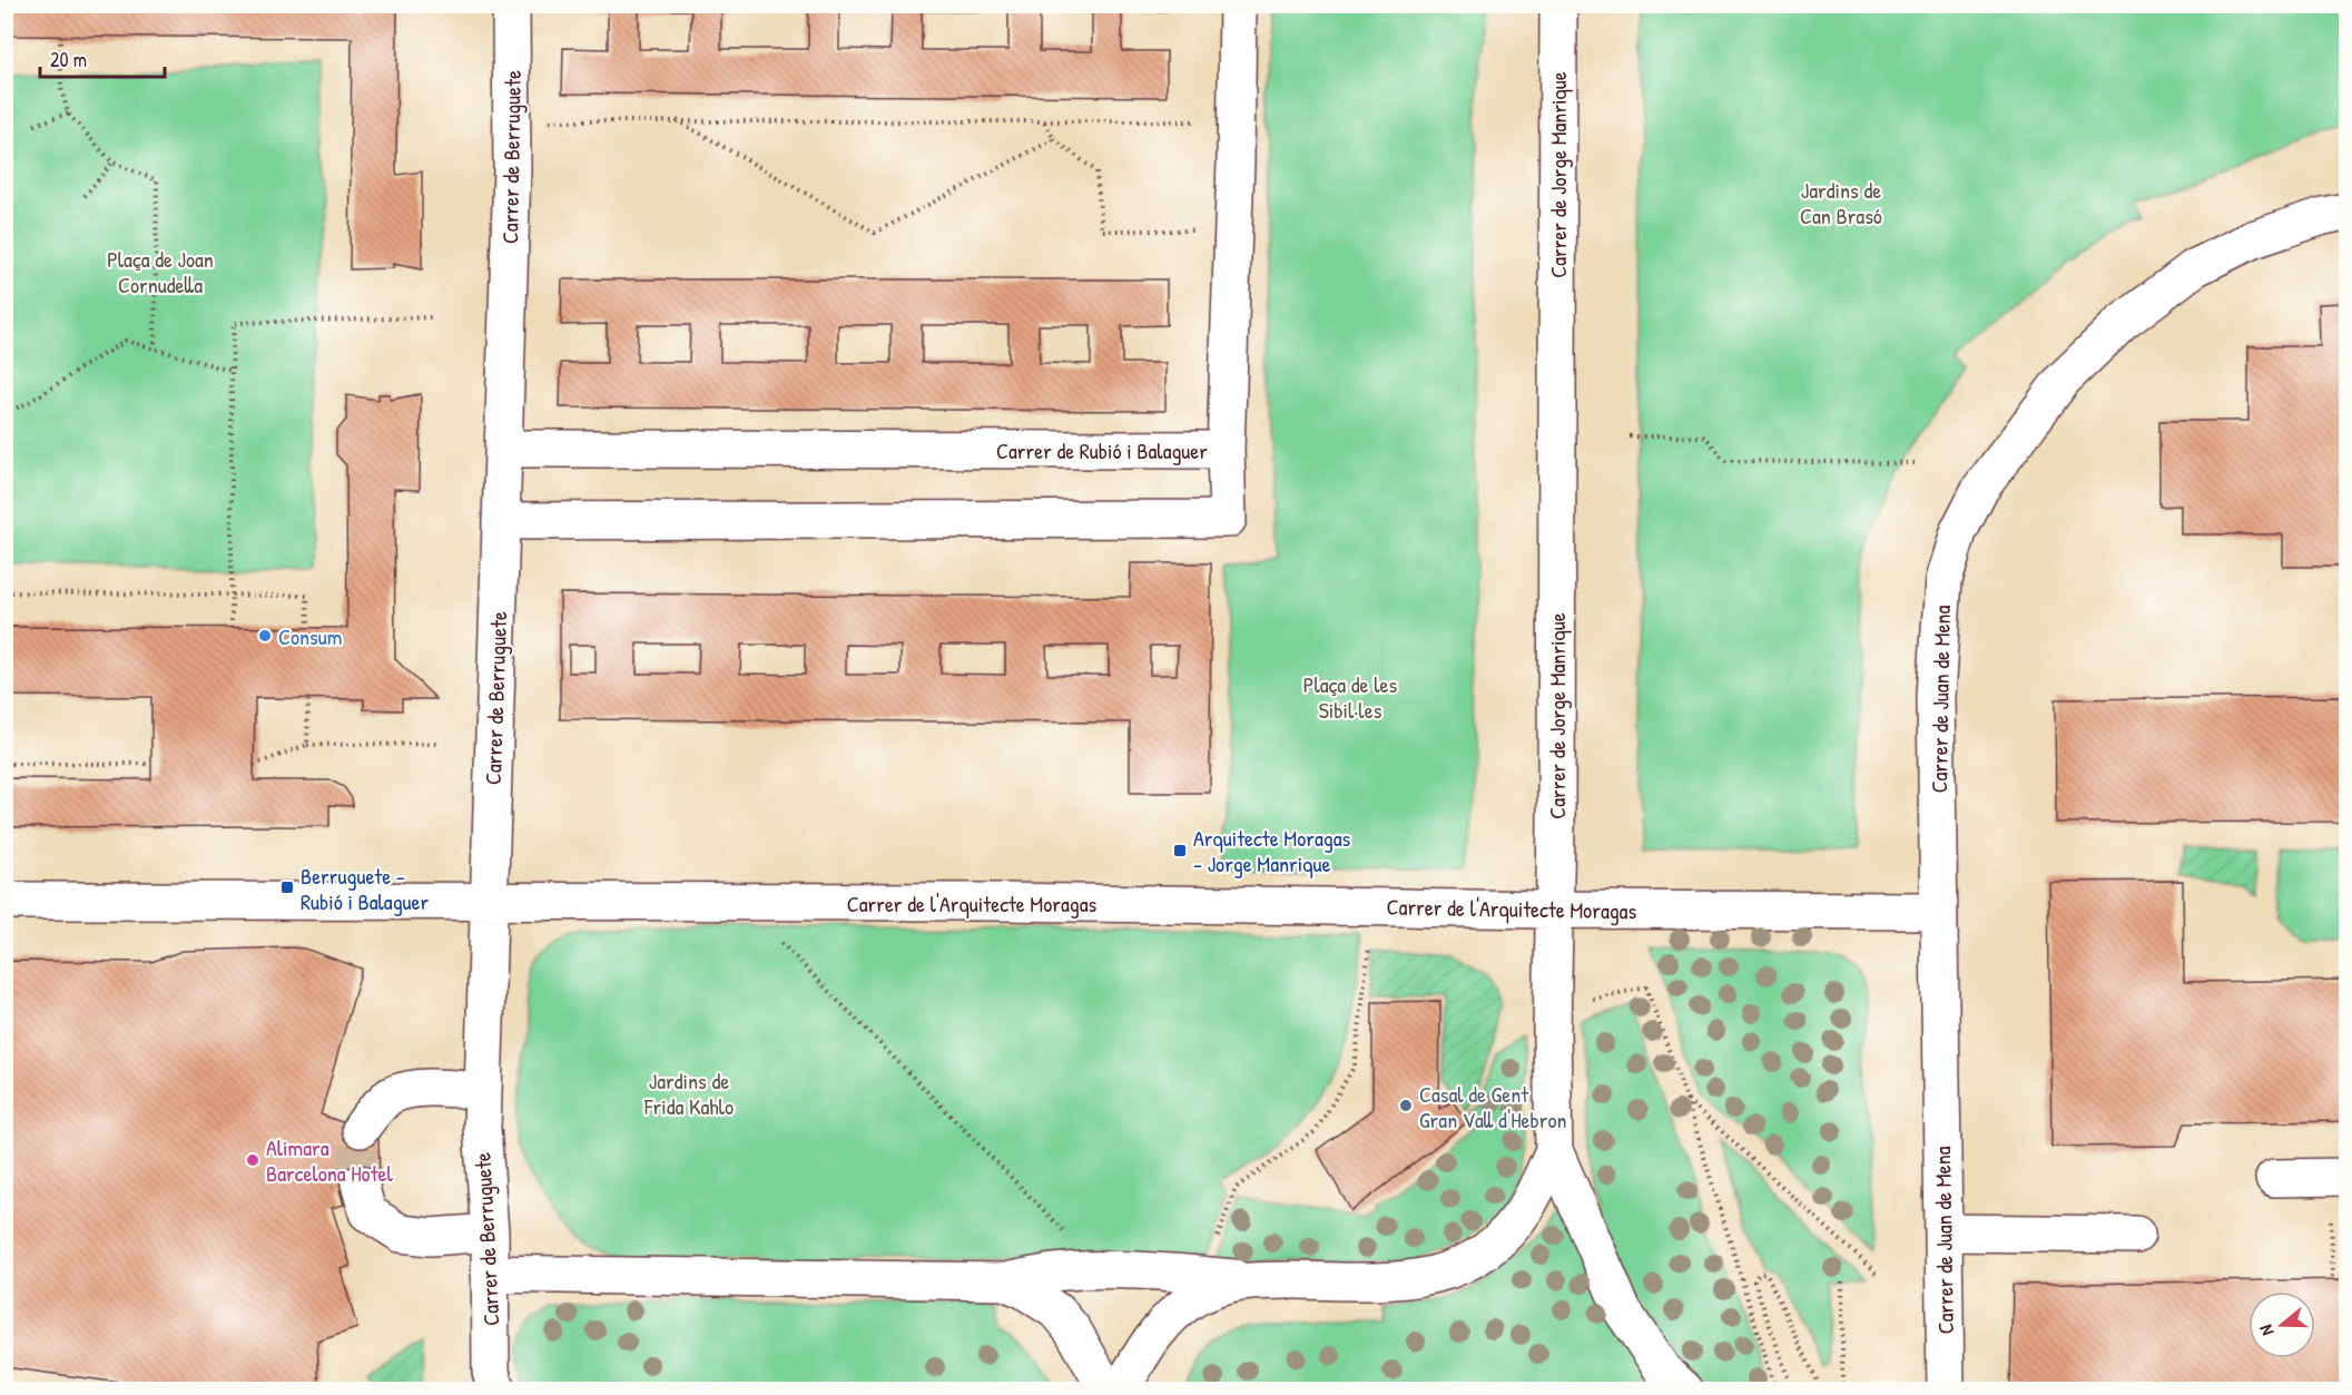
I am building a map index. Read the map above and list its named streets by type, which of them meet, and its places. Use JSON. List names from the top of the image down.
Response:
{
  "streets": {
    "street": [
      "Carrer de Berruguete",
      "Carrer de Jorge Manrique",
      "Carrer de Rubió i Balaguer",
      "Carrer de Juan de Mena",
      "Carrer de l'Arquitecte Moragas"
    ]
  },
  "crossings": [
    ["Carrer de Berruguete", "Carrer de Rubió i Balaguer"],
    ["Carrer de Berruguete", "Carrer de l'Arquitecte Moragas"],
    ["Carrer de Jorge Manrique", "Carrer de l'Arquitecte Moragas"],
    ["Carrer de Juan de Mena", "Carrer de l'Arquitecte Moragas"]
  ],
  "parks": [
    "Jardins de Can Brasó",
    "Plaça de Joan Cornudella",
    "Plaça de les Sibil·les",
    "Jardins de Frida Kahlo"
  ],
  "places": {
    "other": ["Consum", "Casal de Gent Gran Vall d'Hebron", "Alimara Barcelona Hotel"],
    "transit": ["Arquitecte Moragas - Jorge Manrique", "Berruguete - Rubió i Balaguer"]
  },
  "scale_bar": "20 m",
  "north": "left"
}
